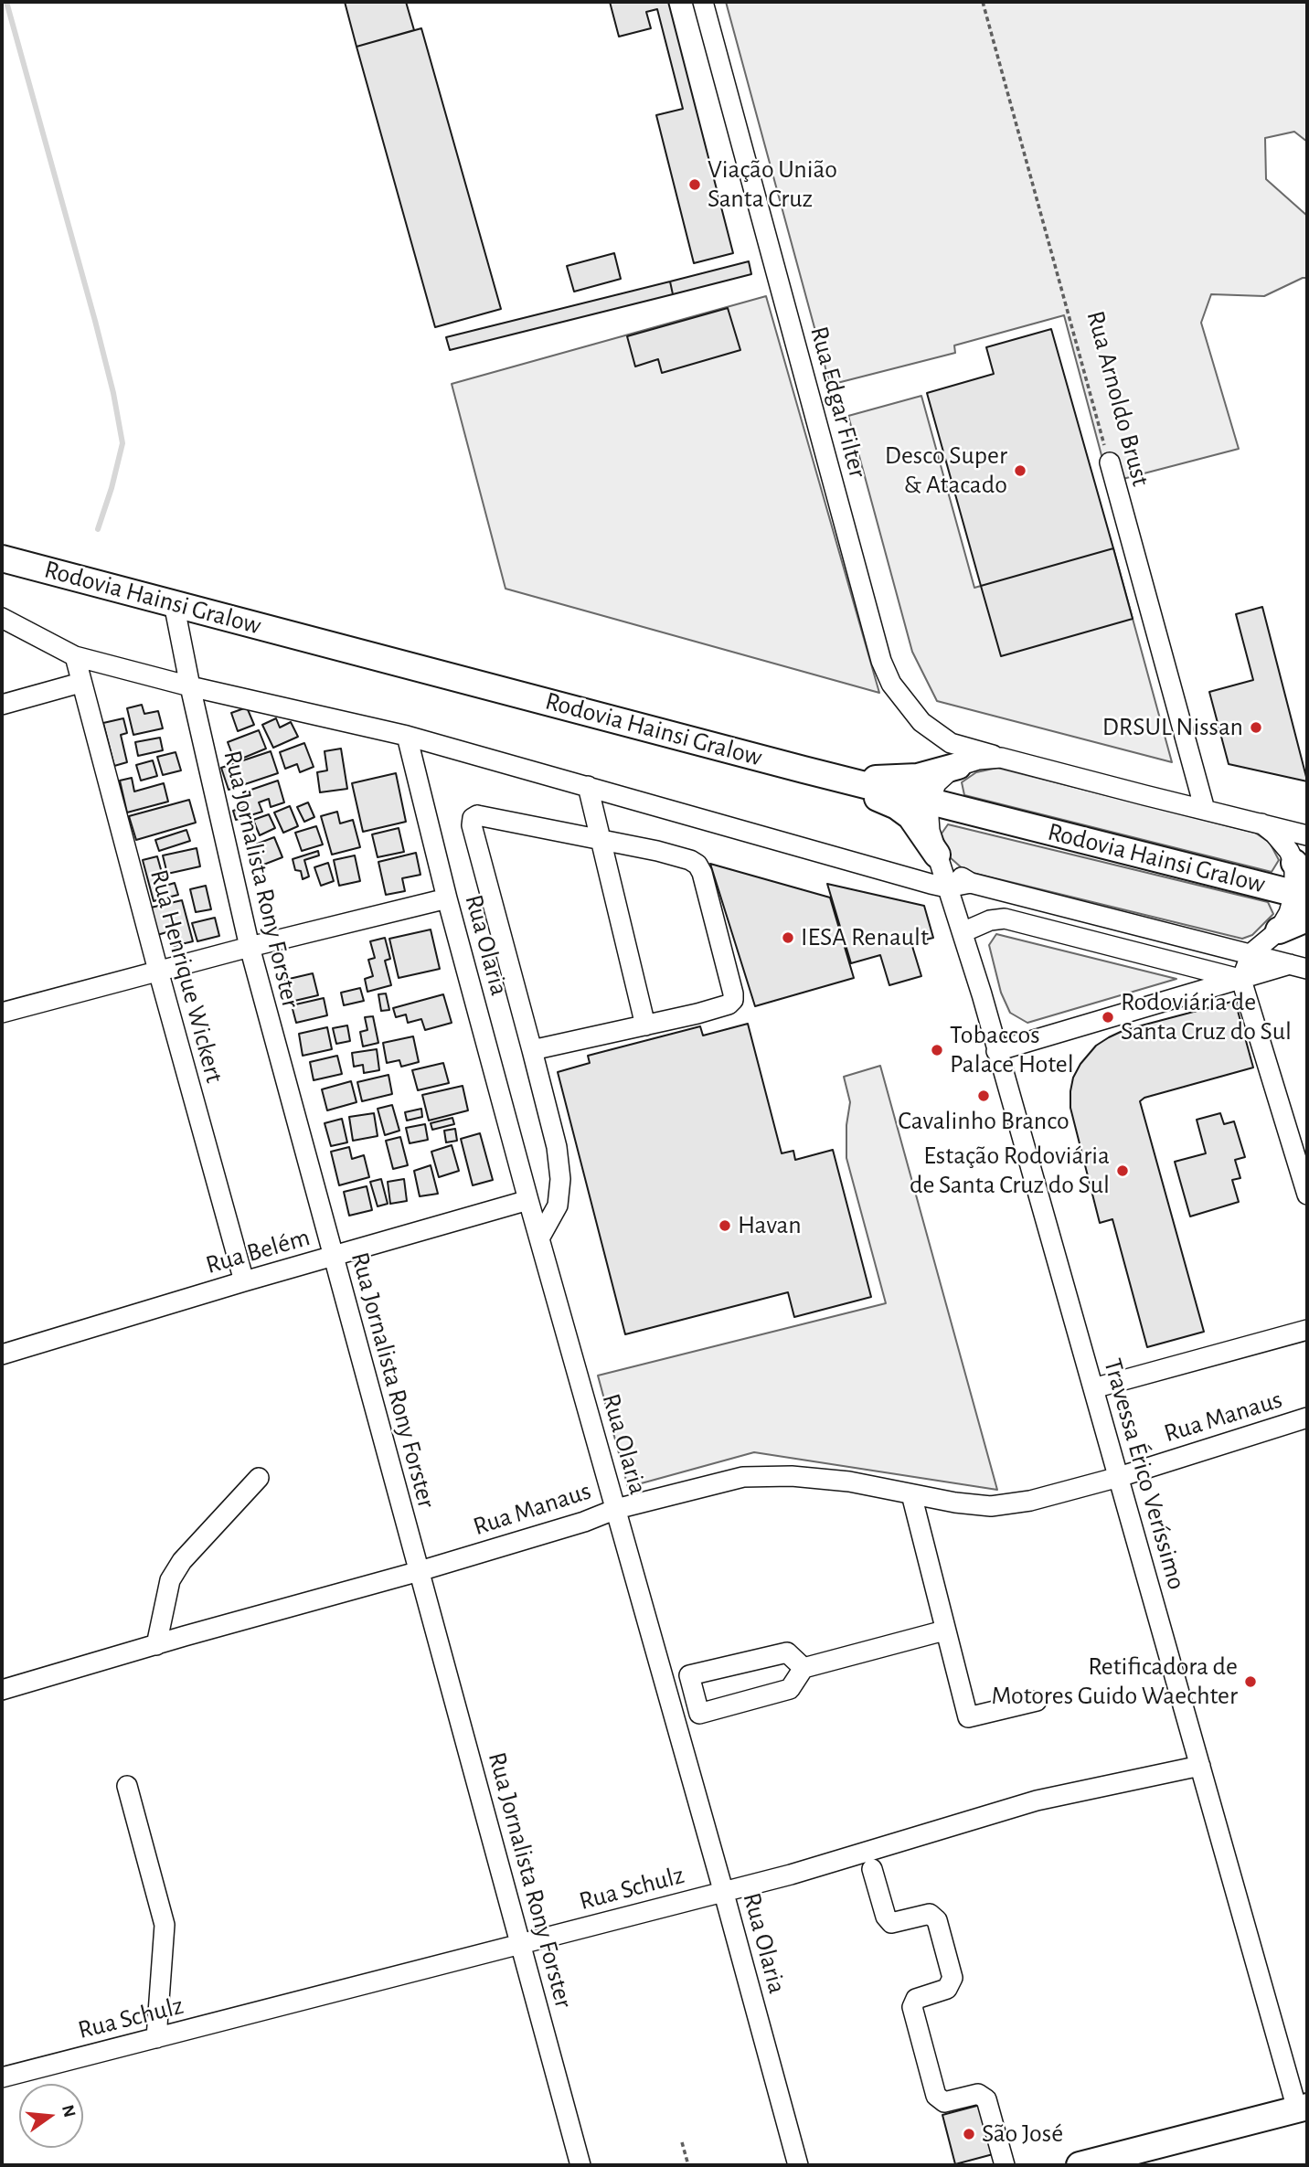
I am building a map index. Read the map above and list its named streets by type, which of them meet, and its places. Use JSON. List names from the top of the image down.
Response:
{
  "streets": {
    "main road": ["Rodovia Hainsi Gralow"],
    "street": [
      "Rua Arnoldo Brust",
      "Rua Edgar Filter",
      "Rua Jornalista Rony Forster",
      "Rua Olaria",
      "Rua Henrique Wickert",
      "Rua Belém",
      "Rua Manaus",
      "Travessa Érico Veríssimo",
      "Rua Schulz"
    ]
  },
  "crossings": [
    ["Rua Arnoldo Brust", "Rua Edgar Filter"],
    ["Rodovia Hainsi Gralow", "Rua Jornalista Rony Forster"],
    ["Rodovia Hainsi Gralow", "Travessa Érico Veríssimo"],
    ["Rua Jornalista Rony Forster", "Rua Belém"],
    ["Rua Jornalista Rony Forster", "Rua Manaus"],
    ["Rua Jornalista Rony Forster", "Rua Schulz"],
    ["Rua Olaria", "Rua Belém"],
    ["Rua Olaria", "Rua Manaus"],
    ["Rua Olaria", "Rua Schulz"],
    ["Rua Henrique Wickert", "Rua Belém"],
    ["Rua Manaus", "Travessa Érico Veríssimo"],
    ["Travessa Érico Veríssimo", "Rua Schulz"]
  ],
  "places": [
    "Viação União Santa Cruz",
    "Desco Super & Atacado",
    "DRSUL Nissan",
    "IESA Renault",
    "Rodoviária de Santa Cruz do Sul",
    "Tobaccos Palace Hotel",
    "Cavalinho Branco",
    "Estação Rodoviária de Santa Cruz do Sul",
    "Havan",
    "Retificadora de Motores Guido Waechter",
    "São José"
  ],
  "north": "right"
}
